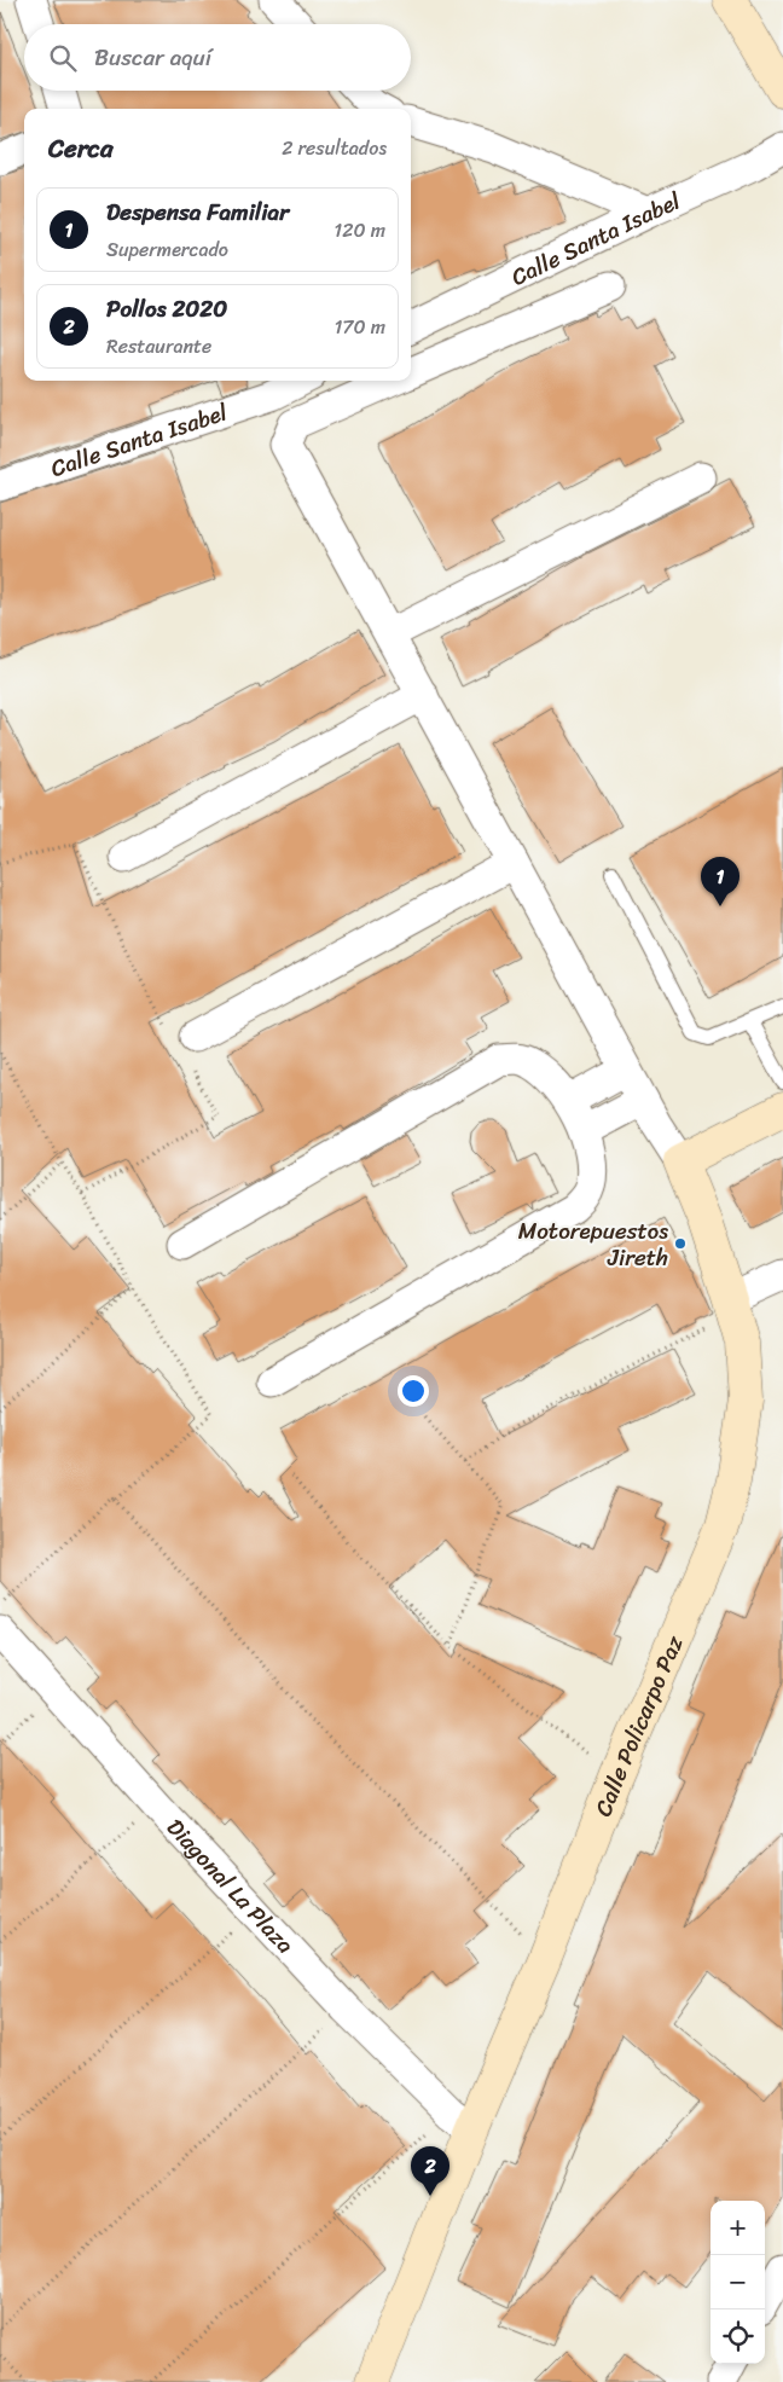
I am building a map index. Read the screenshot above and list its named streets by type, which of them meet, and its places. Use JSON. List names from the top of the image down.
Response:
{
  "streets": {
    "street": ["Calle Santa Isabel", "Calle Policarpo Paz", "Diagonal La Plaza"]
  },
  "crossings": [
    ["Calle Policarpo Paz", "Diagonal La Plaza"]
  ],
  "places": ["Motorepuestos Jireth"],
  "page": {
    "search": "Buscar aquí",
    "heading": ["Cerca", "2 resultados"],
    "list": [
      {
        "mark": "1",
        "name": "Despensa Familiar",
        "note": "Supermercado",
        "value": "120 m"
      },
      {
        "mark": "2",
        "name": "Pollos 2020",
        "note": "Restaurante",
        "value": "170 m"
      }
    ],
    "pins": ["1", "2"],
    "map_buttons": ["+", "−"]
  }
}
